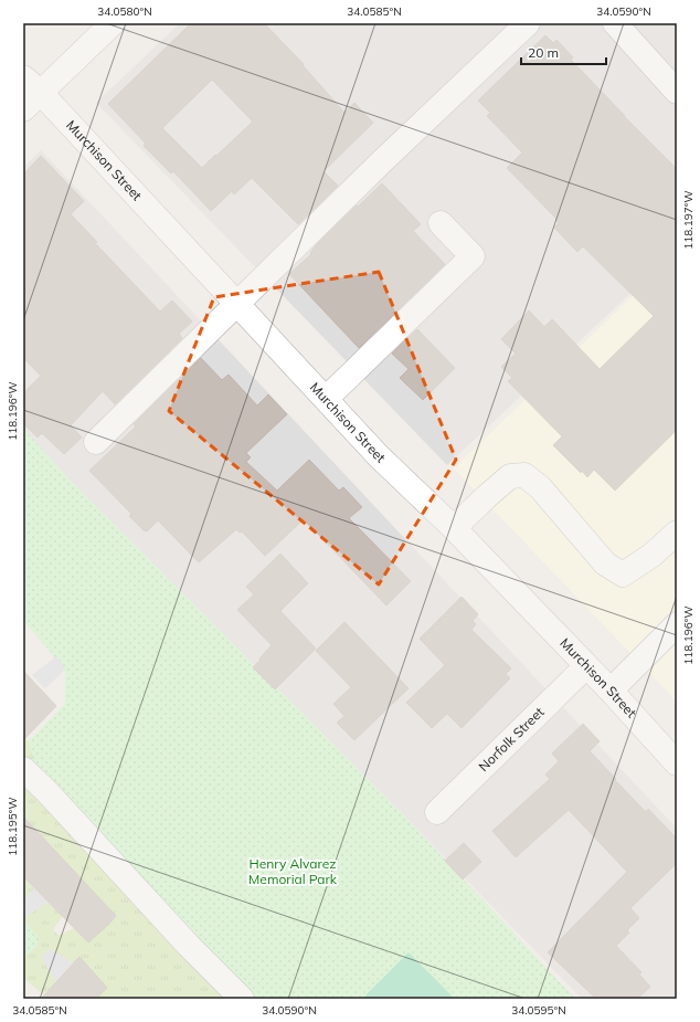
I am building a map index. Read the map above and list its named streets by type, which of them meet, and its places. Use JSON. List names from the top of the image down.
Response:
{
  "streets": {
    "street": ["Murchison Street", "Norfolk Street"]
  },
  "crossings": [
    ["Murchison Street", "Norfolk Street"]
  ],
  "parks": ["Henry Alvarez Memorial Park"],
  "scale_bar": "20 m",
  "coordinates": [
    "34.0580°N",
    "34.0585°N",
    "34.0590°N",
    "118.197°W",
    "118.196°W",
    "118.195°W",
    "34.0595°N"
  ]
}
